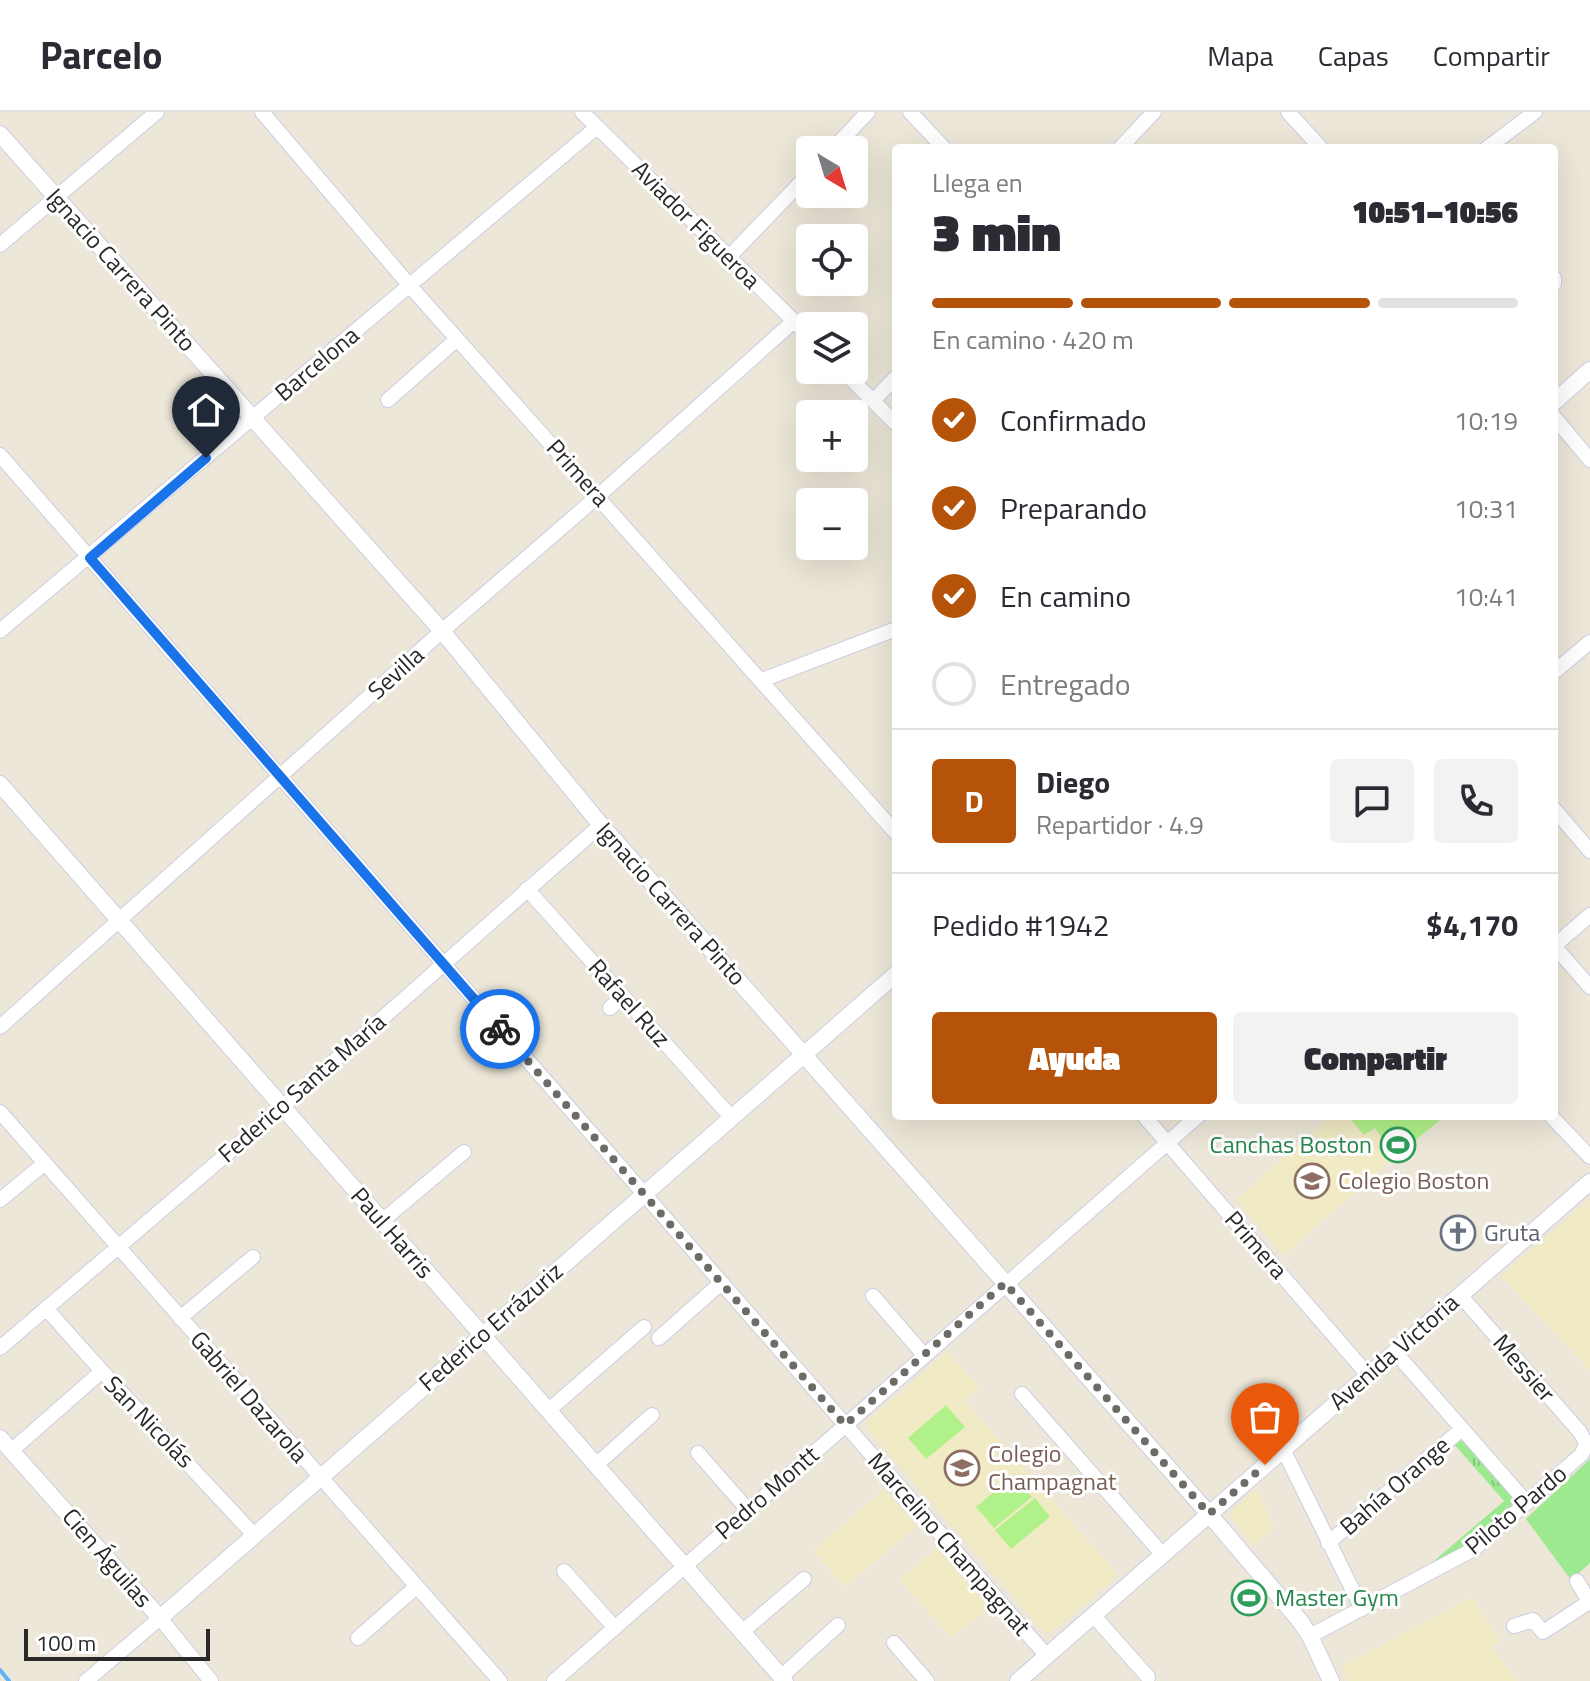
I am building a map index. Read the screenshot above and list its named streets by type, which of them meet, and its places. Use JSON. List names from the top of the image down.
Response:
{
  "streets": {
    "street": [
      "Aviador Figueroa",
      "Ignacio Carrera Pinto",
      "Barcelona",
      "Primera",
      "Sevilla",
      "Rafael Ruz",
      "Federico Santa María",
      "Paul Harris",
      "Federico Errázuriz",
      "Avenida Victoria",
      "Messier",
      "Gabriel Dazarola",
      "San Nicolás",
      "Bahía Orange",
      "Pedro Montt",
      "Piloto Pardo",
      "Marcelino Champagnat",
      "Cien Águilas"
    ]
  },
  "crossings": [
    ["Aviador Figueroa", "Barcelona"],
    ["Aviador Figueroa", "Sevilla"],
    ["Ignacio Carrera Pinto", "Barcelona"],
    ["Ignacio Carrera Pinto", "Sevilla"],
    ["Ignacio Carrera Pinto", "Federico Santa María"],
    ["Ignacio Carrera Pinto", "Federico Errázuriz"],
    ["Ignacio Carrera Pinto", "Avenida Victoria"],
    ["Ignacio Carrera Pinto", "Pedro Montt"],
    ["Ignacio Carrera Pinto", "Piloto Pardo"],
    ["Barcelona", "Primera"],
    ["Barcelona", "Marcelino Champagnat"],
    ["Primera", "Sevilla"],
    ["Primera", "Avenida Victoria"],
    ["Primera", "Pedro Montt"],
    ["Sevilla", "Paul Harris"],
    ["Sevilla", "Marcelino Champagnat"],
    ["Rafael Ruz", "Federico Santa María"],
    ["Rafael Ruz", "Federico Errázuriz"],
    ["Federico Santa María", "Paul Harris"],
    ["Federico Santa María", "Gabriel Dazarola"],
    ["Federico Santa María", "San Nicolás"],
    ["Federico Santa María", "Marcelino Champagnat"],
    ["Paul Harris", "Federico Errázuriz"],
    ["Paul Harris", "Pedro Montt"],
    ["Federico Errázuriz", "Gabriel Dazarola"],
    ["Federico Errázuriz", "San Nicolás"],
    ["Federico Errázuriz", "Marcelino Champagnat"],
    ["Federico Errázuriz", "Cien Águilas"],
    ["Avenida Victoria", "Messier"],
    ["Avenida Victoria", "Marcelino Champagnat"],
    ["Messier", "Piloto Pardo"],
    ["Pedro Montt", "Marcelino Champagnat"]
  ],
  "places": {
    "sports": ["Canchas Boston", "Master Gym"],
    "school or university": ["Colegio Boston", "Colegio Champagnat"],
    "church": ["Gruta"]
  },
  "scale_bar": "100 m",
  "north": "bottom right",
  "page": {
    "header": "Parcelo",
    "nav": ["Mapa", "Capas", "Compartir"],
    "map_buttons": ["+", "−"],
    "heading": ["3 min", "Llega en", "10:51–10:56"],
    "panel": [
      "Diego",
      "Repartidor · 4.9",
      "Pedido #1942",
      "$4,170"
    ],
    "bar": "En camino · 420 m",
    "list": [
      ["Confirmado", "10:19"],
      ["Preparando", "10:31"],
      ["En camino", "10:41"],
      "Entregado"
    ],
    "round": "D",
    "buttons": ["Ayuda", "Compartir"],
    "scale": "100 m"
  }
}
